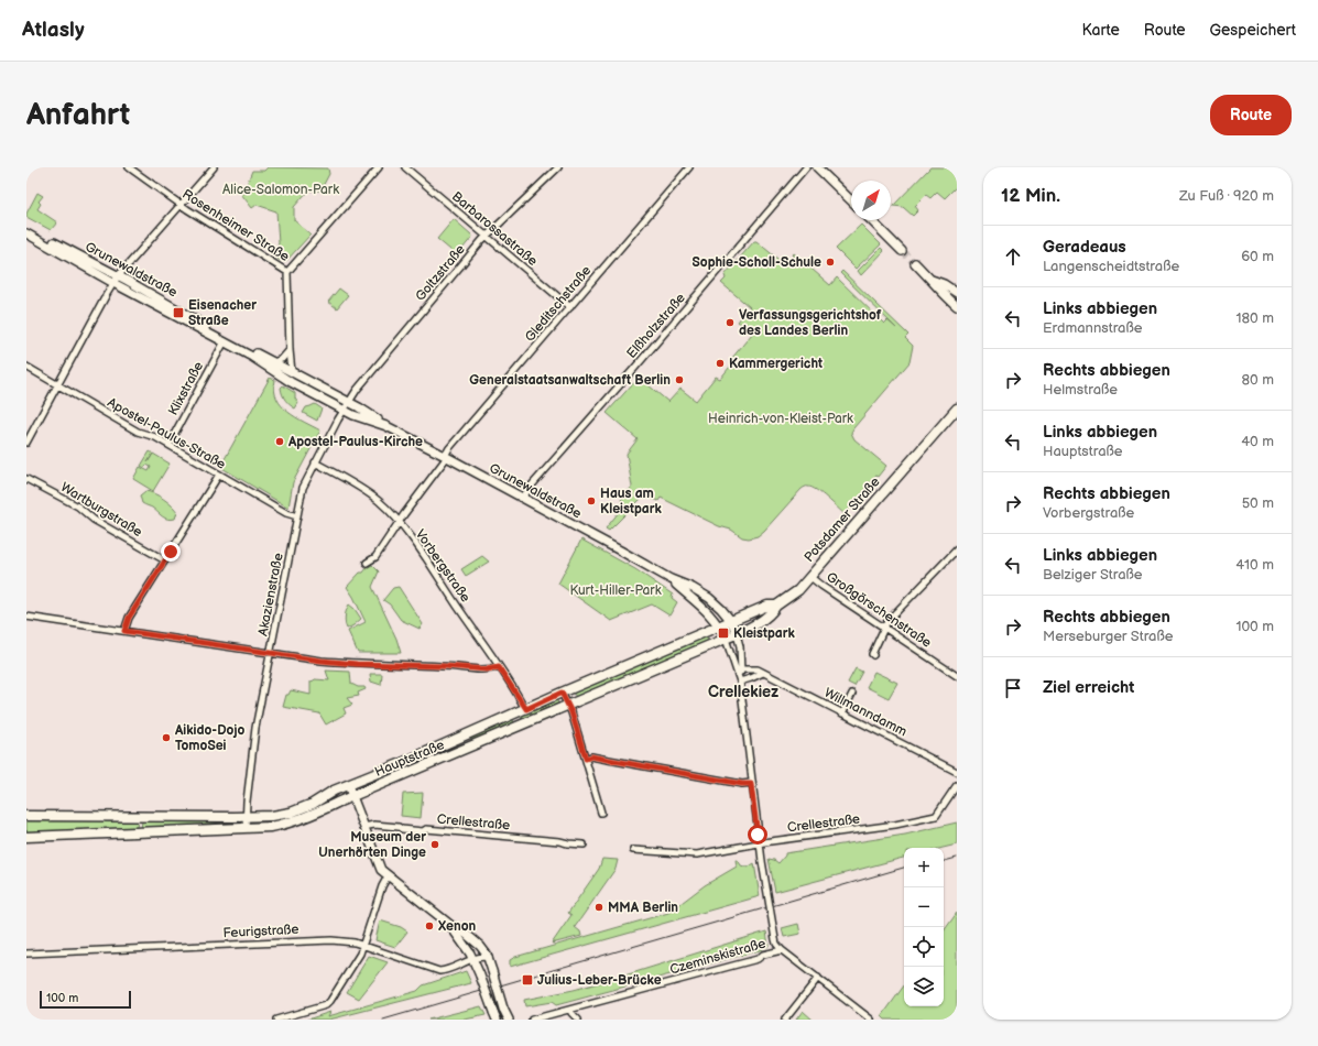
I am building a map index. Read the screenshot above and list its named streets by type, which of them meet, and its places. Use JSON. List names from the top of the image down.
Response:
{
  "streets": {
    "main road": ["Grunewaldstraße", "Potsdamer Straße", "Hauptstraße"],
    "street": [
      "Rosenheimer Straße",
      "Barbarossastraße",
      "Goltzstraße",
      "Gleditschstraße",
      "Elßholzstraße",
      "Klixstraße",
      "Apostel-Paulus-Straße",
      "Wartburgstraße",
      "Vorbergstraße",
      "Akazienstraße",
      "Großgörschenstraße",
      "Willmanndamm",
      "Crellestraße",
      "Feurigstraße",
      "Czeminskistraße"
    ]
  },
  "crossings": [
    ["Barbarossastraße", "Goltzstraße"],
    ["Barbarossastraße", "Gleditschstraße"],
    ["Grunewaldstraße", "Goltzstraße"],
    ["Grunewaldstraße", "Gleditschstraße"],
    ["Grunewaldstraße", "Elßholzstraße"],
    ["Grunewaldstraße", "Klixstraße"],
    ["Grunewaldstraße", "Potsdamer Straße"],
    ["Grunewaldstraße", "Akazienstraße"],
    ["Grunewaldstraße", "Hauptstraße"],
    ["Goltzstraße", "Akazienstraße"],
    ["Gleditschstraße", "Vorbergstraße"],
    ["Klixstraße", "Apostel-Paulus-Straße"],
    ["Apostel-Paulus-Straße", "Akazienstraße"],
    ["Potsdamer Straße", "Großgörschenstraße"],
    ["Potsdamer Straße", "Hauptstraße"],
    ["Vorbergstraße", "Akazienstraße"],
    ["Vorbergstraße", "Hauptstraße"],
    ["Akazienstraße", "Hauptstraße"]
  ],
  "districts": ["Crellekiez"],
  "parks": ["Alice-Salomon-Park", "Heinrich-von-Kleist-Park", "Kurt-Hiller-Park"],
  "places": {
    "other": [
      "Sophie-Scholl-Schule",
      "Verfassungsgerichtshof des Landes Berlin",
      "Kammergericht",
      "Generalstaatsanwaltschaft Berlin",
      "Apostel-Paulus-Kirche",
      "Haus am Kleistpark",
      "Aikido-Dojo TomoSei",
      "Museum der Unerhörten Dinge",
      "MMA Berlin",
      "Xenon"
    ],
    "transit": ["Eisenacher Straße", "Kleistpark", "Julius-Leber-Brücke"]
  },
  "scale_bar": "100 m",
  "north": "top right",
  "page": {
    "header": "Atlasly",
    "nav": ["Karte", "Route", "Gespeichert"],
    "buttons": "Route",
    "title": "Anfahrt",
    "heading": ["12 Min.", "Zu Fuß · 920 m"],
    "list": [
      ["Geradeaus", "Langenscheidtstraße", "60 m"],
      ["Links abbiegen", "Erdmannstraße", "180 m"],
      ["Rechts abbiegen", "Helmstraße", "80 m"],
      ["Links abbiegen", "Hauptstraße", "40 m"],
      ["Rechts abbiegen", "Vorbergstraße", "50 m"],
      ["Links abbiegen", "Belziger Straße", "410 m"],
      ["Rechts abbiegen", "Merseburger Straße", "100 m"],
      "Ziel erreicht"
    ],
    "map_buttons": ["+", "−"],
    "scale": "100 m"
  }
}
